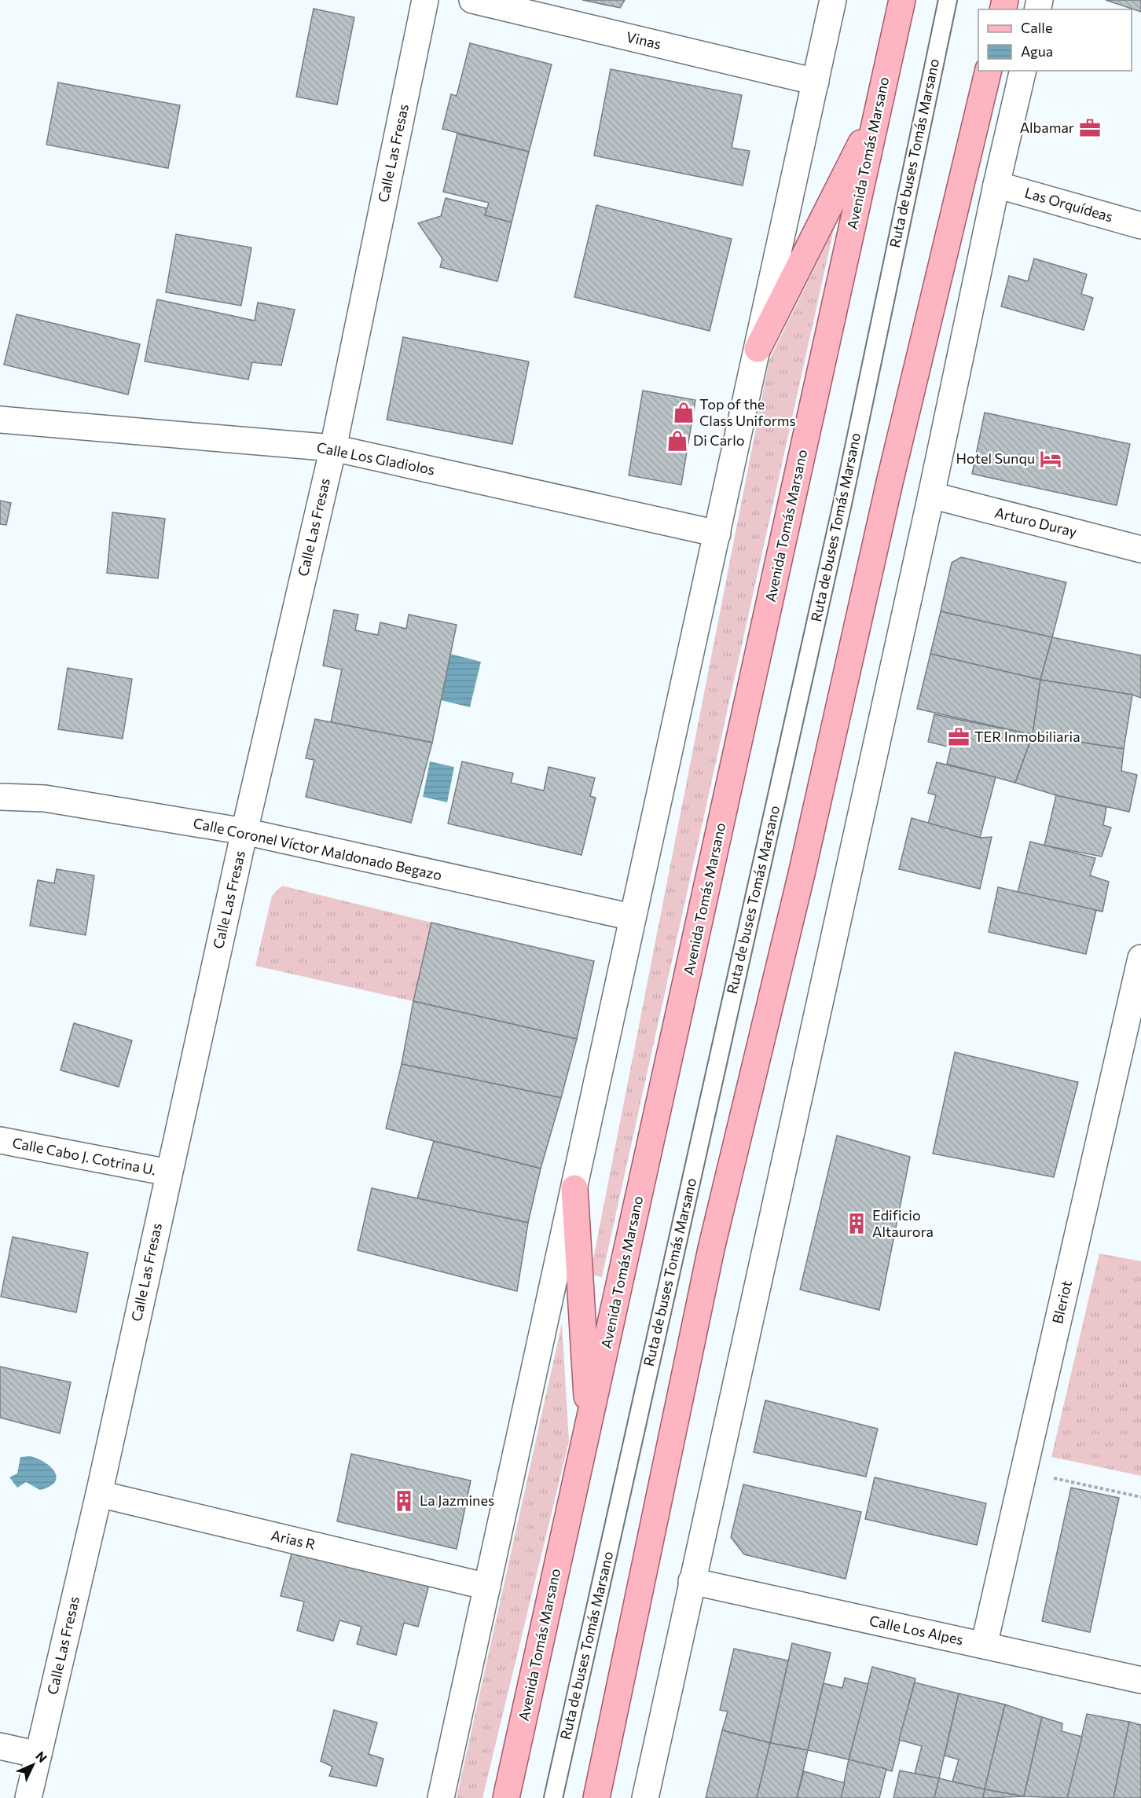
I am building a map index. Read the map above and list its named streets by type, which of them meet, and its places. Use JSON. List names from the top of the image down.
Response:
{
  "streets": {
    "main road": ["Avenida Tomás Marsano"],
    "street": [
      "Vinas",
      "Calle Las Fresas",
      "Las Orquídeas",
      "Calle Los Gladiolos",
      "Arturo Duray",
      "Calle Coronel Víctor Maldonado Begazo",
      "Calle Cabo J. Cotrina U.",
      "Bleriot",
      "Arias R",
      "Calle Los Alpes"
    ],
    "lane": ["Ruta de buses Tomás Marsano"]
  },
  "crossings": [
    ["Calle Las Fresas", "Calle Los Gladiolos"],
    ["Calle Las Fresas", "Calle Coronel Víctor Maldonado Begazo"],
    ["Calle Las Fresas", "Calle Cabo J. Cotrina U."],
    ["Calle Las Fresas", "Arias R"],
    ["Bleriot", "Calle Los Alpes"]
  ],
  "places": {
    "office": ["Albamar", "TER Inmobiliaria"],
    "shop": ["Top of the Class Uniforms", "Di Carlo"],
    "hotel": ["Hotel Sunqu"],
    "building": ["Edificio Altaurora", "La Jazmines"]
  },
  "legend": ["Calle", "Agua"],
  "north": "top right"
}
